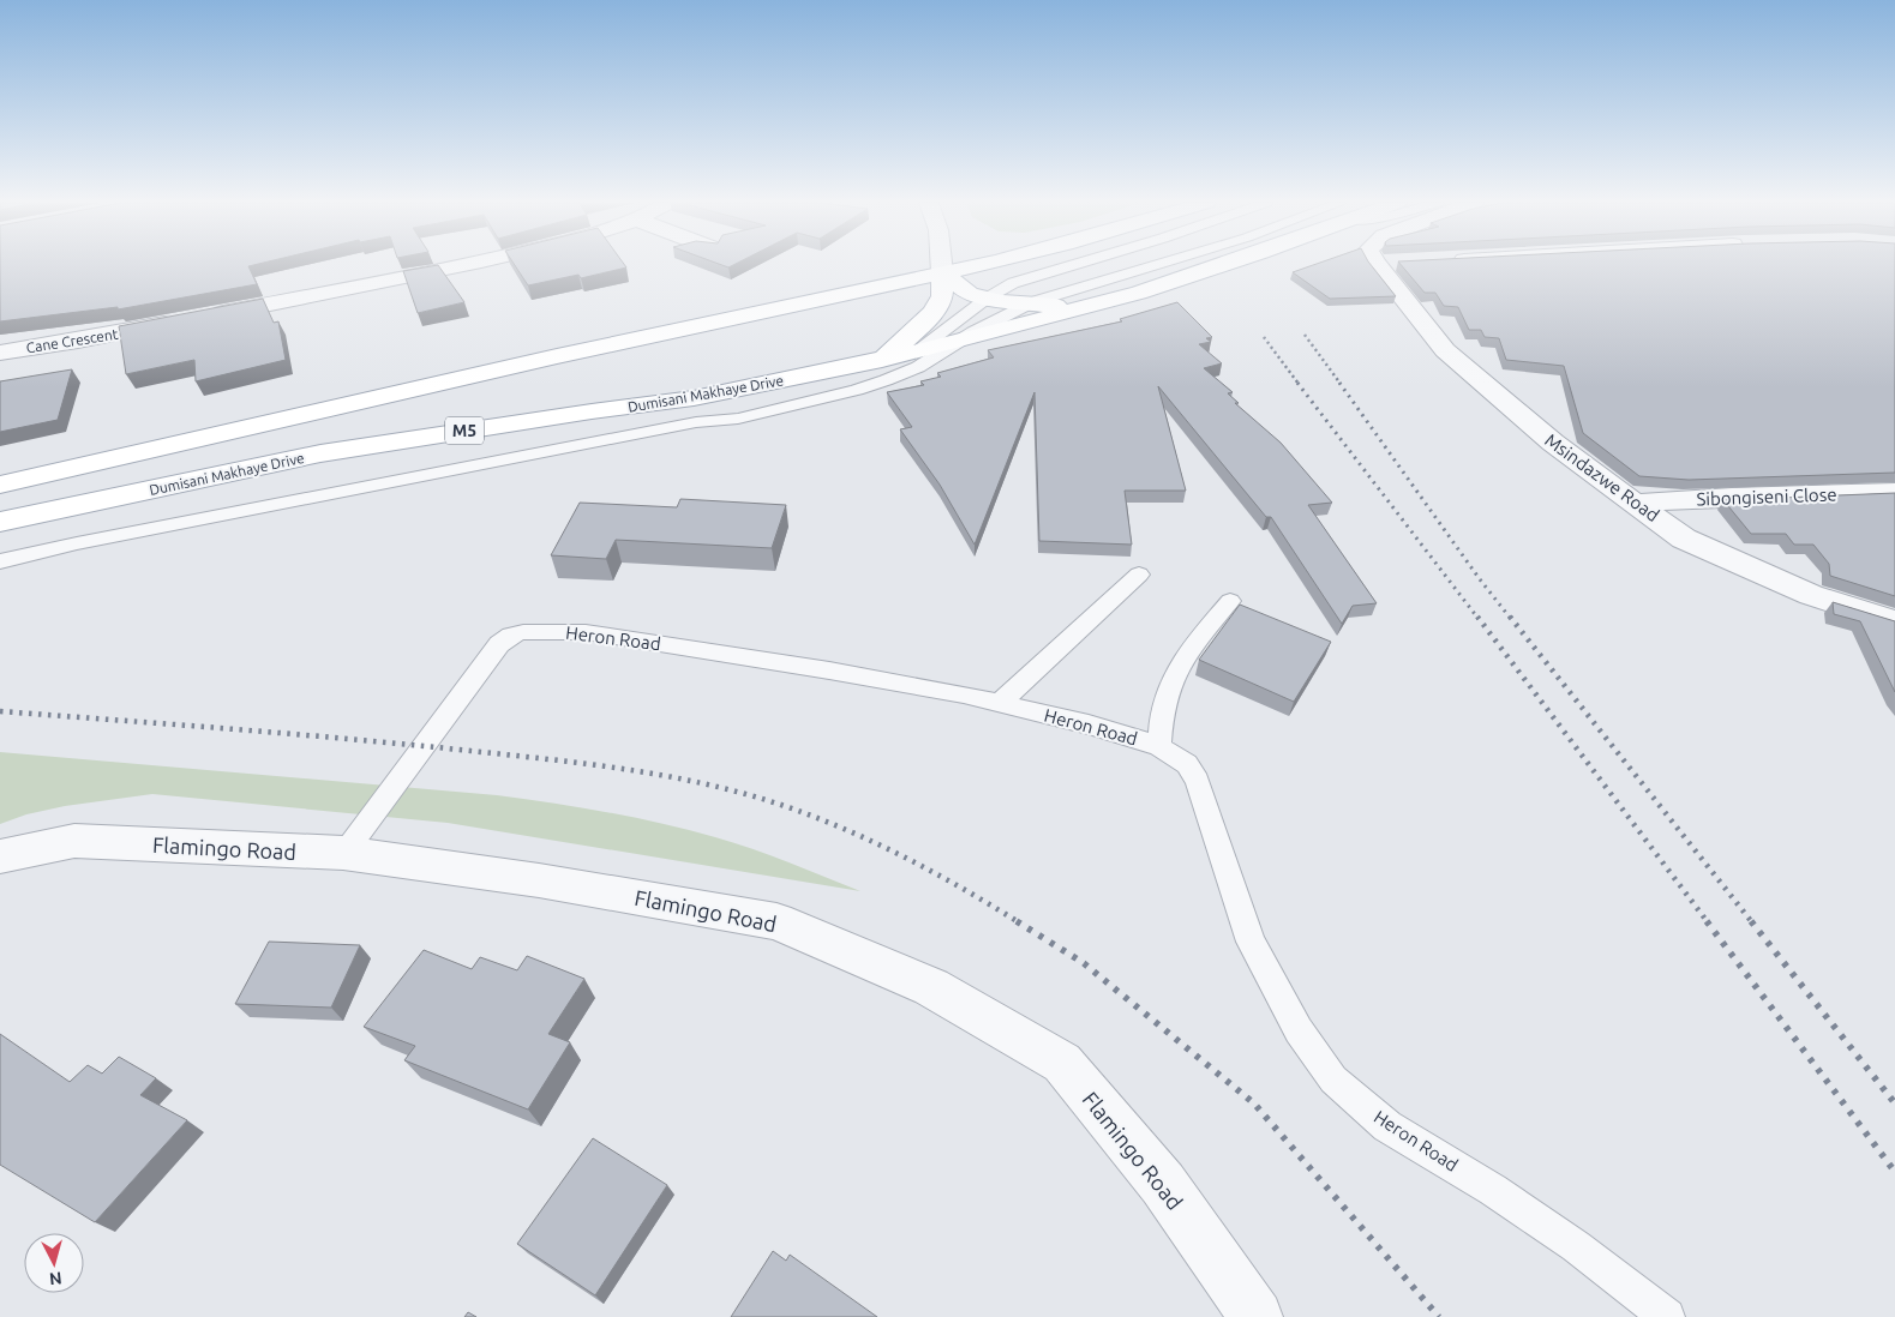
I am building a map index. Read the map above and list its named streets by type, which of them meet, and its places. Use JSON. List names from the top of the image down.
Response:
{
  "streets": {
    "main road": ["Dumisani Makhaye Drive", "M5"],
    "street": [
      "Cane Crescent",
      "Msindazwe Road",
      "Sibongiseni Close",
      "Flamingo Road"
    ],
    "lane": ["Heron Road"]
  },
  "crossings": [
    ["Msindazwe Road", "Sibongiseni Close"],
    ["Heron Road", "Flamingo Road"]
  ],
  "north": "bottom"
}
